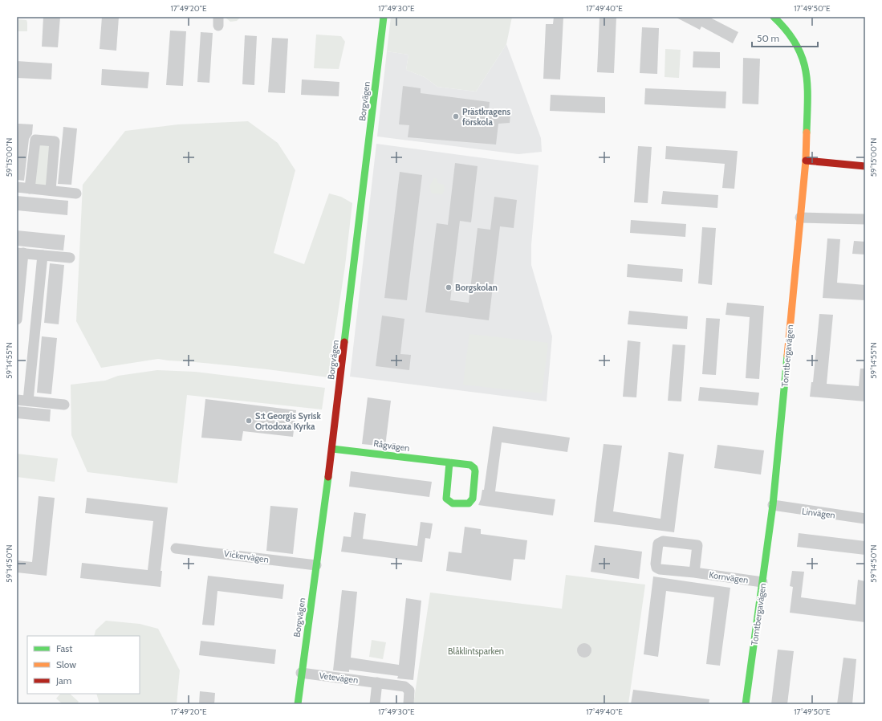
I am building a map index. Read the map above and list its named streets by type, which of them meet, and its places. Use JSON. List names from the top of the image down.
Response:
{
  "streets": {
    "street": [
      "Borgvägen",
      "Tomtbergavägen",
      "Rågvägen",
      "Linvägen",
      "Vickervägen",
      "Kornvägen",
      "Vetevägen"
    ]
  },
  "crossings": [
    ["Borgvägen", "Rågvägen"],
    ["Borgvägen", "Vickervägen"],
    ["Borgvägen", "Vetevägen"],
    ["Tomtbergavägen", "Linvägen"],
    ["Tomtbergavägen", "Kornvägen"]
  ],
  "parks": ["Blåklintsparken"],
  "places": ["Prästkragens förskola", "Borgskolan", "S:t Georgis Syrisk Ortodoxa Kyrka"],
  "legend": ["Fast", "Slow", "Jam"],
  "scale_bar": "50 m",
  "coordinates": [
    "17°49'20\"E",
    "17°49'30\"E",
    "17°49'40\"E",
    "17°49'50\"E",
    "59°15'00\"N",
    "59°14'55\"N",
    "59°14'50\"N"
  ]
}
